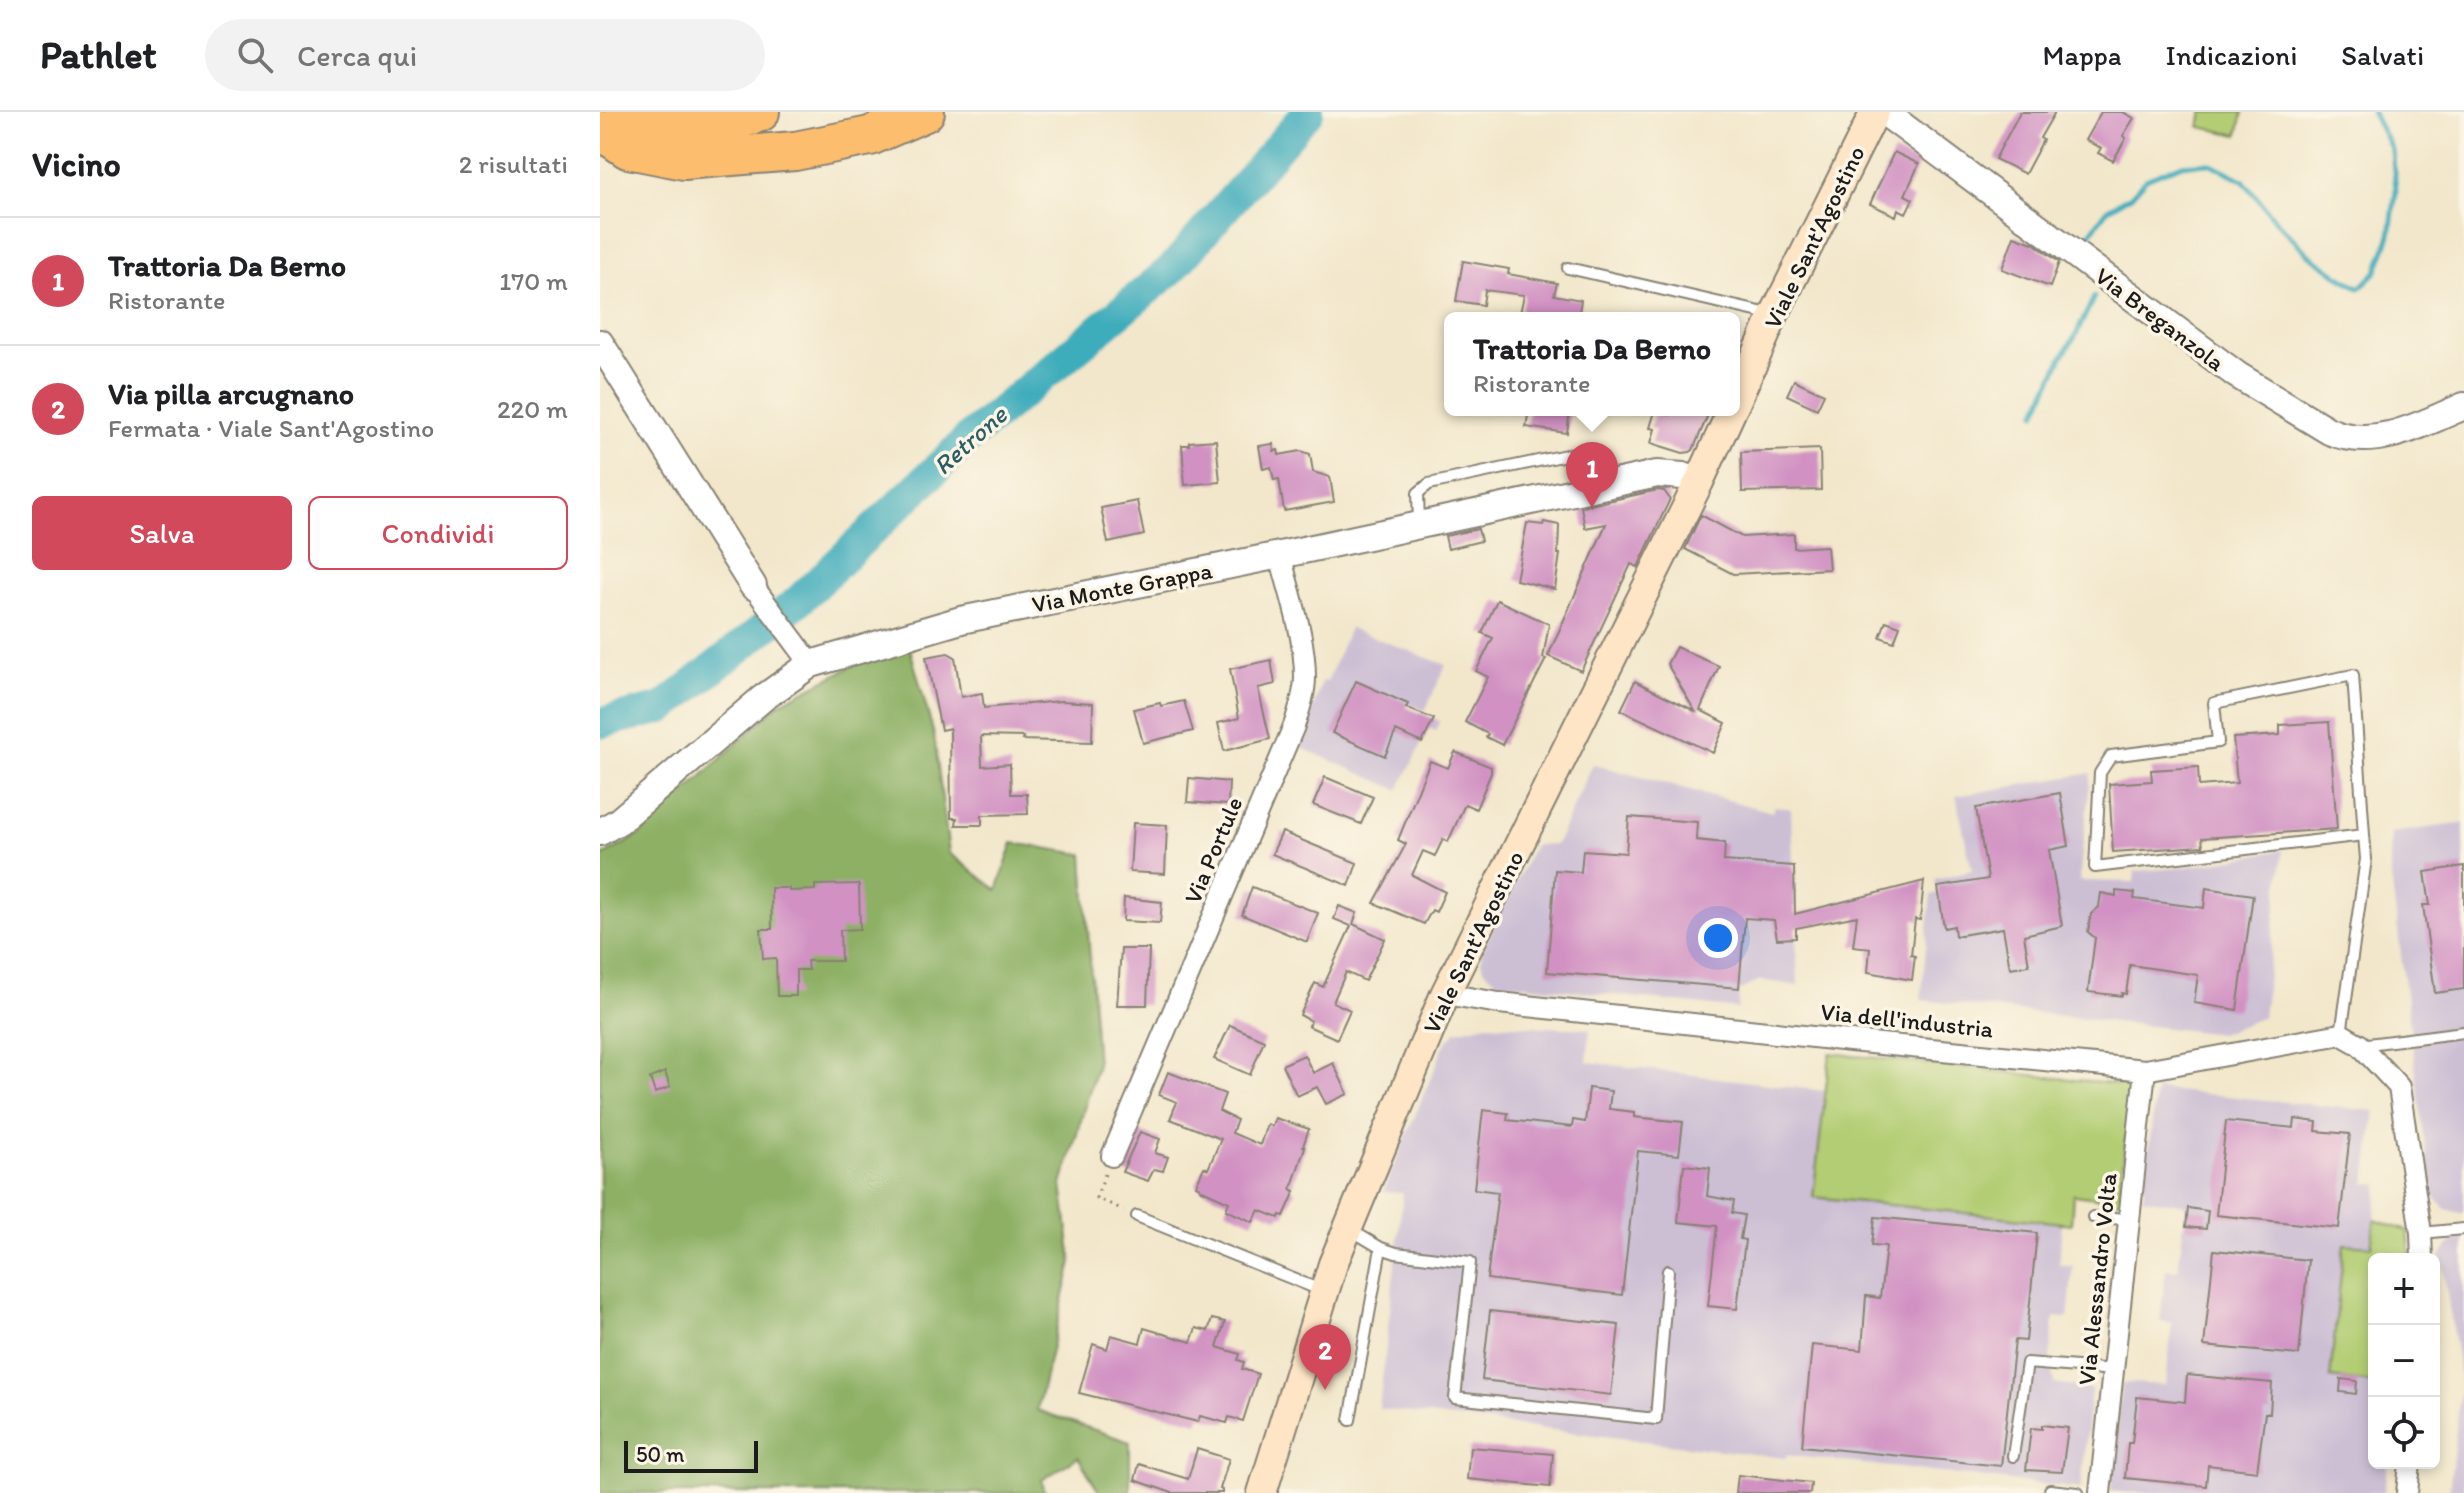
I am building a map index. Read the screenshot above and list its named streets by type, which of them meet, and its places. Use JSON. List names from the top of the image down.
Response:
{
  "streets": {
    "main road": ["Viale Sant'Agostino"],
    "street": [
      "Via Breganzola",
      "Via Monte Grappa",
      "Via Portule",
      "Via dell'industria",
      "Via Alessandro Volta"
    ]
  },
  "crossings": [
    ["Viale Sant'Agostino", "Via Monte Grappa"],
    ["Viale Sant'Agostino", "Via dell'industria"],
    ["Via Monte Grappa", "Via Portule"],
    ["Via dell'industria", "Via Alessandro Volta"]
  ],
  "water": ["Retrone"],
  "scale_bar": "50 m",
  "page": {
    "header": "Pathlet",
    "search": "Cerca qui",
    "nav": ["Mappa", "Indicazioni", "Salvati"],
    "heading": ["Vicino", "2 risultati"],
    "list": [
      {
        "mark": "1",
        "name": "Trattoria Da Berno",
        "note": "Ristorante",
        "value": "170 m"
      },
      {
        "mark": "2",
        "name": "Via pilla arcugnano",
        "note": "Fermata · Viale Sant'Agostino",
        "value": "220 m"
      }
    ],
    "popup": ["Trattoria Da Berno", "Ristorante"],
    "pins": ["1", "2"],
    "buttons": ["Salva", "Condividi"],
    "map_buttons": ["+", "−"],
    "scale": "50 m"
  }
}
